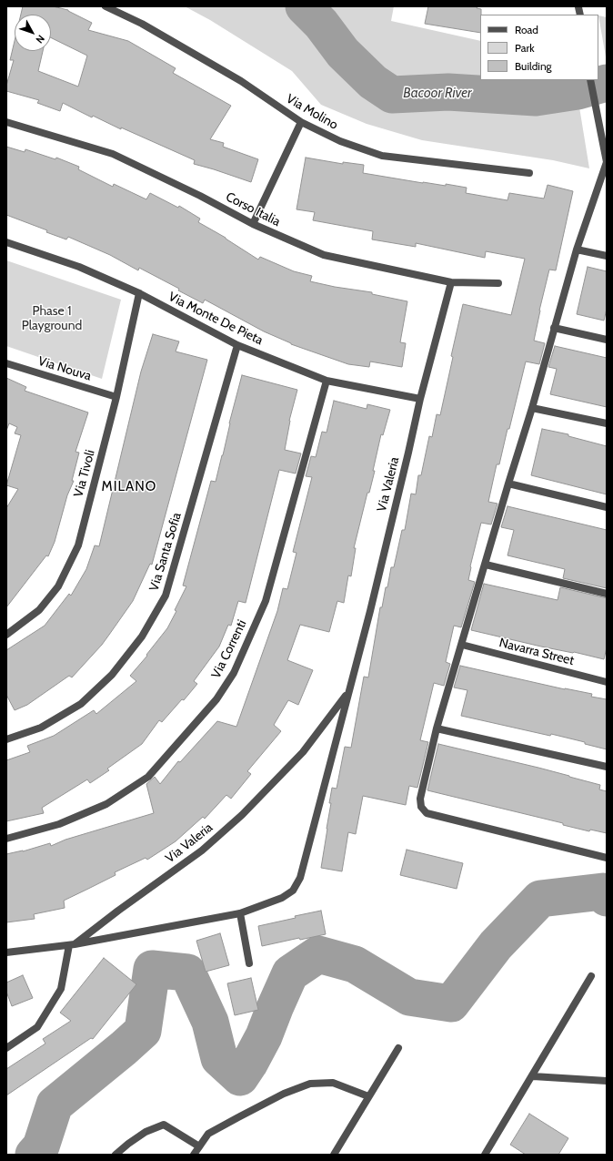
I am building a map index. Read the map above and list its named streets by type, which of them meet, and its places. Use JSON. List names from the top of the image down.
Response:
{
  "streets": {
    "street": [
      "Via Molino",
      "Corso Italia",
      "Via Monte De Pieta",
      "Via Nouva",
      "Via Tivoli",
      "Via Valeria",
      "Via Santa Sofia",
      "Via Correnti",
      "Navarra Street"
    ]
  },
  "crossings": [
    ["Corso Italia", "Via Valeria"],
    ["Via Monte De Pieta", "Via Tivoli"],
    ["Via Monte De Pieta", "Via Valeria"],
    ["Via Monte De Pieta", "Via Santa Sofia"],
    ["Via Monte De Pieta", "Via Correnti"],
    ["Via Nouva", "Via Tivoli"]
  ],
  "districts": ["MILANO"],
  "water": ["Bacoor River"],
  "parks": ["Phase 1 Playground"],
  "legend": ["Road", "Park", "Building"],
  "north": "bottom right"
}
